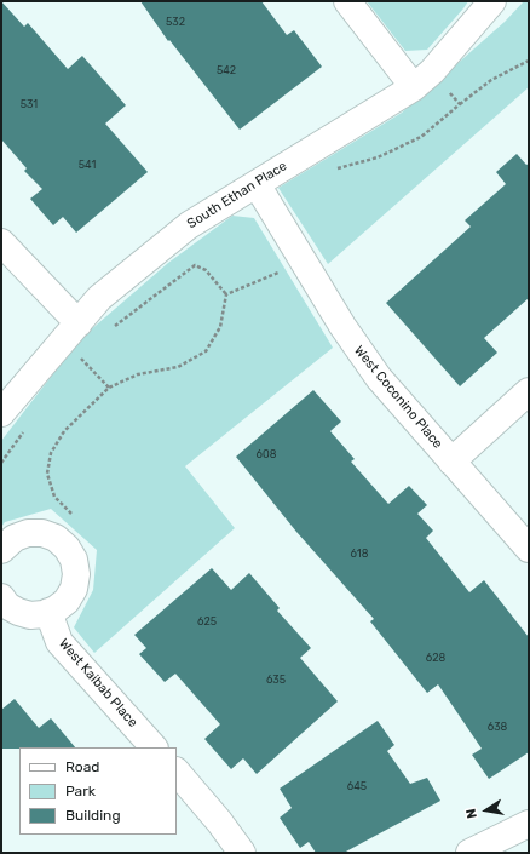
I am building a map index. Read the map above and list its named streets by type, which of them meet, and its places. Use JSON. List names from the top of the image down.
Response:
{
  "streets": {
    "street": ["South Ethan Place", "West Coconino Place", "West Kaibab Place"]
  },
  "crossings": [
    ["South Ethan Place", "West Coconino Place"]
  ],
  "house_numbers": [
    "532",
    "542",
    "531",
    "541",
    "608",
    "618",
    "625",
    "628",
    "635",
    "638",
    "645"
  ],
  "legend": ["Road", "Park", "Building"],
  "north": "left"
}
